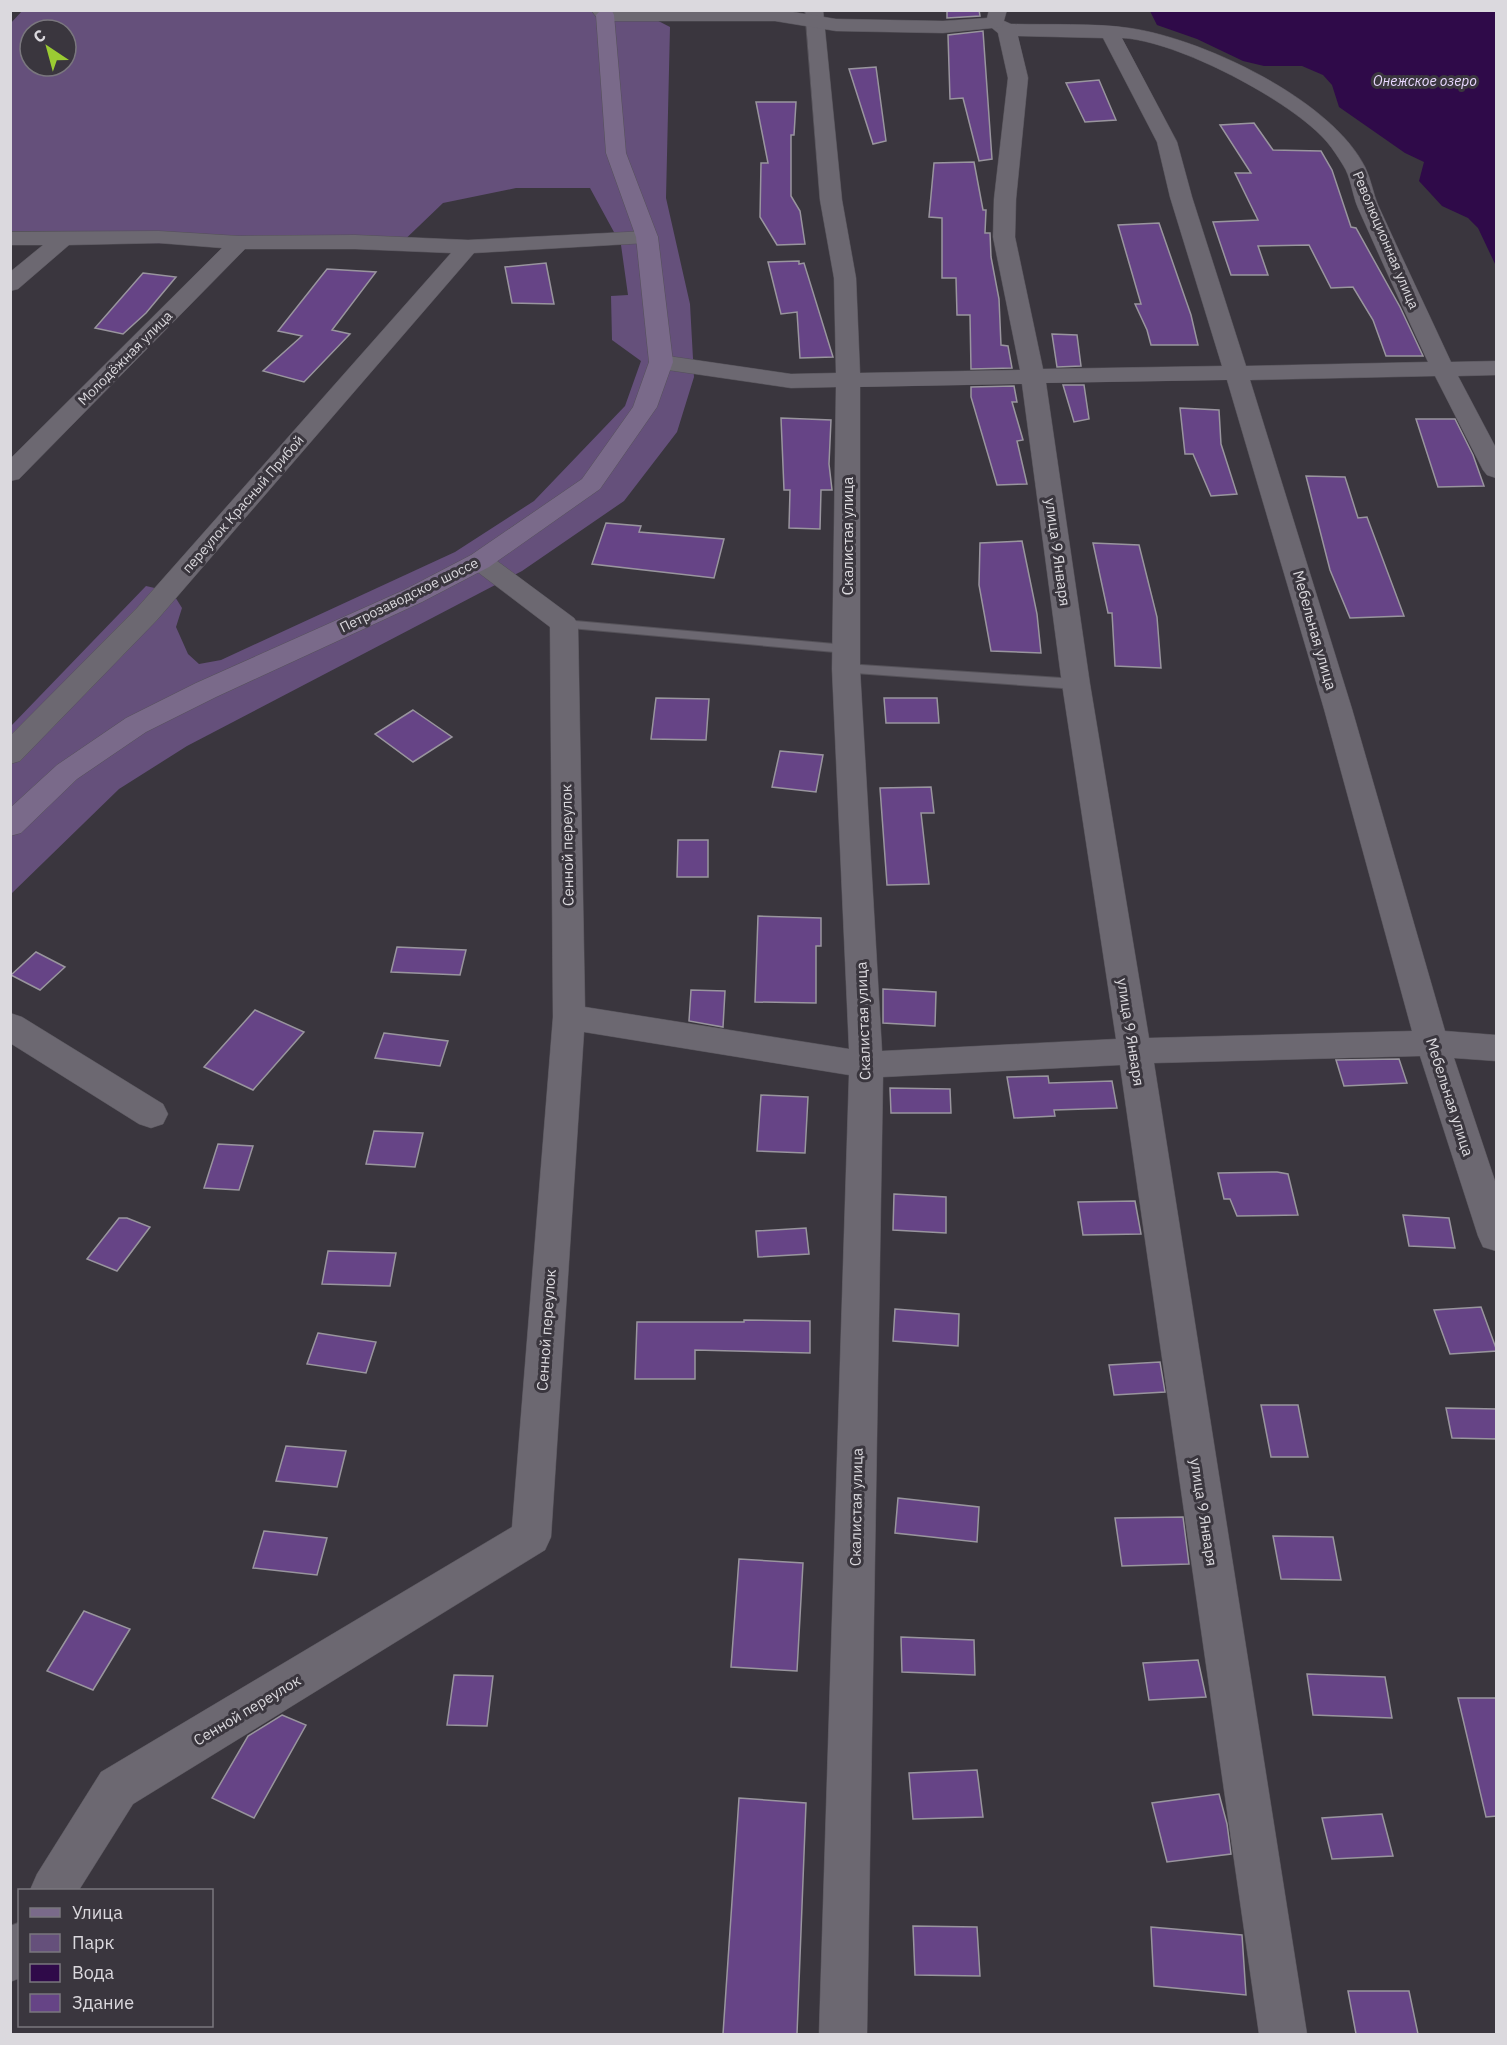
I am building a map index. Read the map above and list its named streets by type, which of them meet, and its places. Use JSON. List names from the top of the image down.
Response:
{
  "streets": {
    "main road": ["Петрозаводское шоссе"],
    "street": [
      "Революционная улица",
      "Молодёжная улица",
      "переулок Красный Прибой",
      "Скалистая улица",
      "улица 9 Января",
      "Мебельная улица",
      "Сенной переулок"
    ]
  },
  "crossings": [
    ["Революционная улица", "Скалистая улица"],
    ["Революционная улица", "улица 9 Января"],
    ["Революционная улица", "Петрозаводское шоссе"],
    ["Революционная улица", "Мебельная улица"]
  ],
  "water": ["Онежское озеро"],
  "legend": [
    "Улица",
    "Парк",
    "Вода",
    "Здание"
  ],
  "north": "top left"
}
